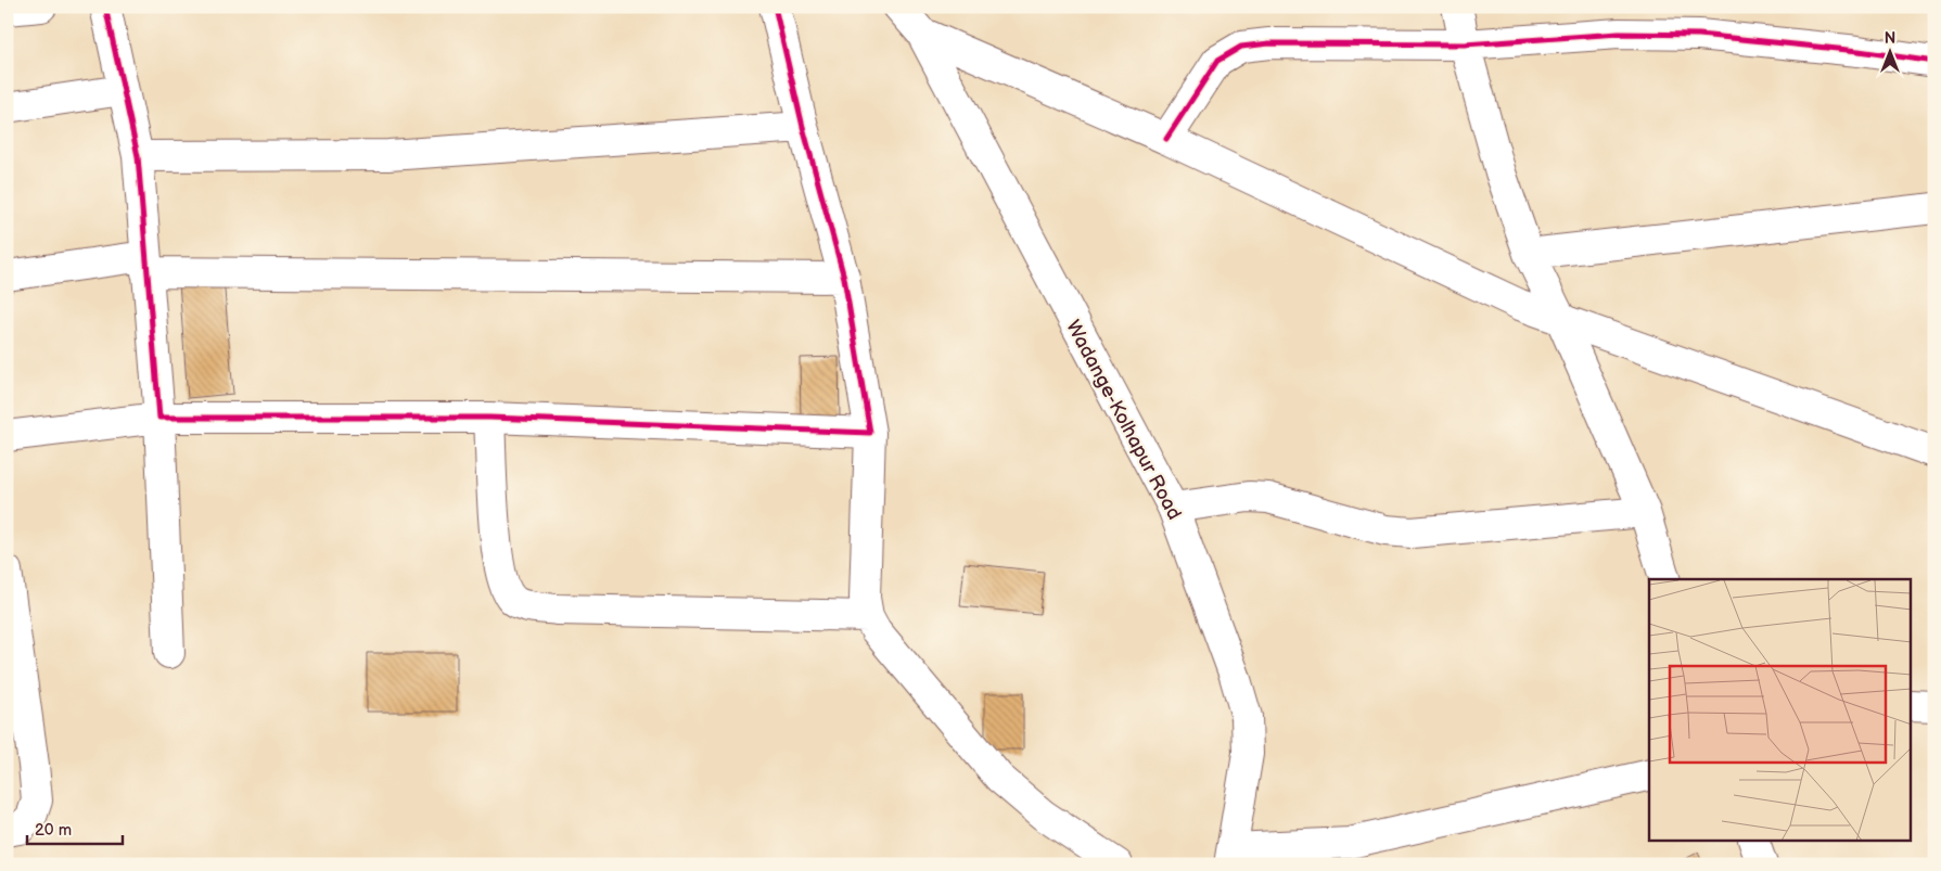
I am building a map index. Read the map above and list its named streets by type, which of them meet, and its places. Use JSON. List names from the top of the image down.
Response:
{
  "streets": {
    "street": ["Wadange-Kolhapur Road"]
  },
  "scale_bar": "20 m",
  "north": "top"
}
